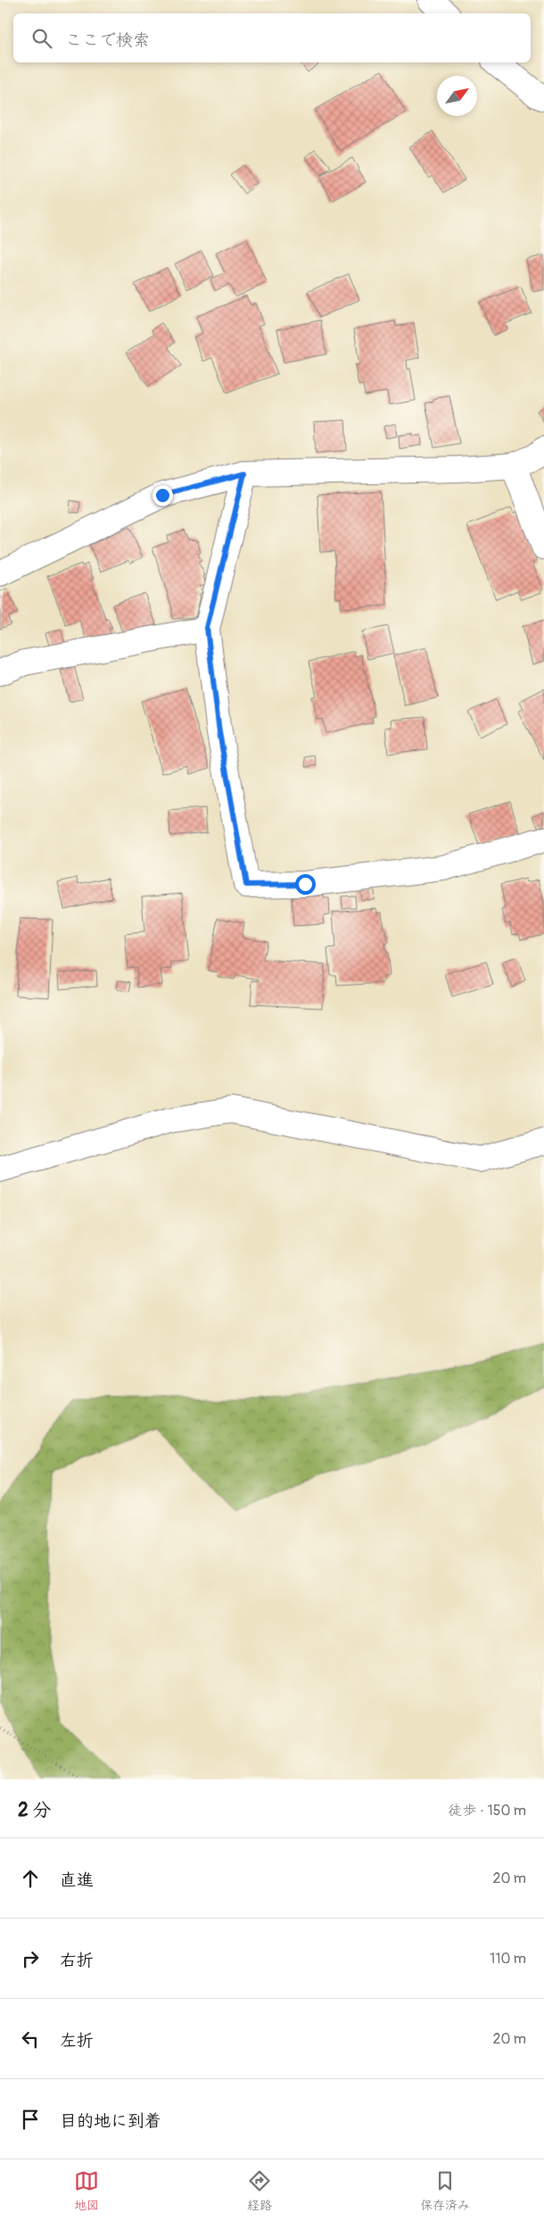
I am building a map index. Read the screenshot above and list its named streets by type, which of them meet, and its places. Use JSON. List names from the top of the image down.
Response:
{
  "north": "top right",
  "page": {
    "search": "ここで検索",
    "heading": ["2 分", "徒歩 · 150 m"],
    "list": [
      ["直進", "20 m"],
      ["右折", "110 m"],
      ["左折", "20 m"],
      "目的地に到着"
    ],
    "nav": ["地図", "経路", "保存済み"]
  }
}
